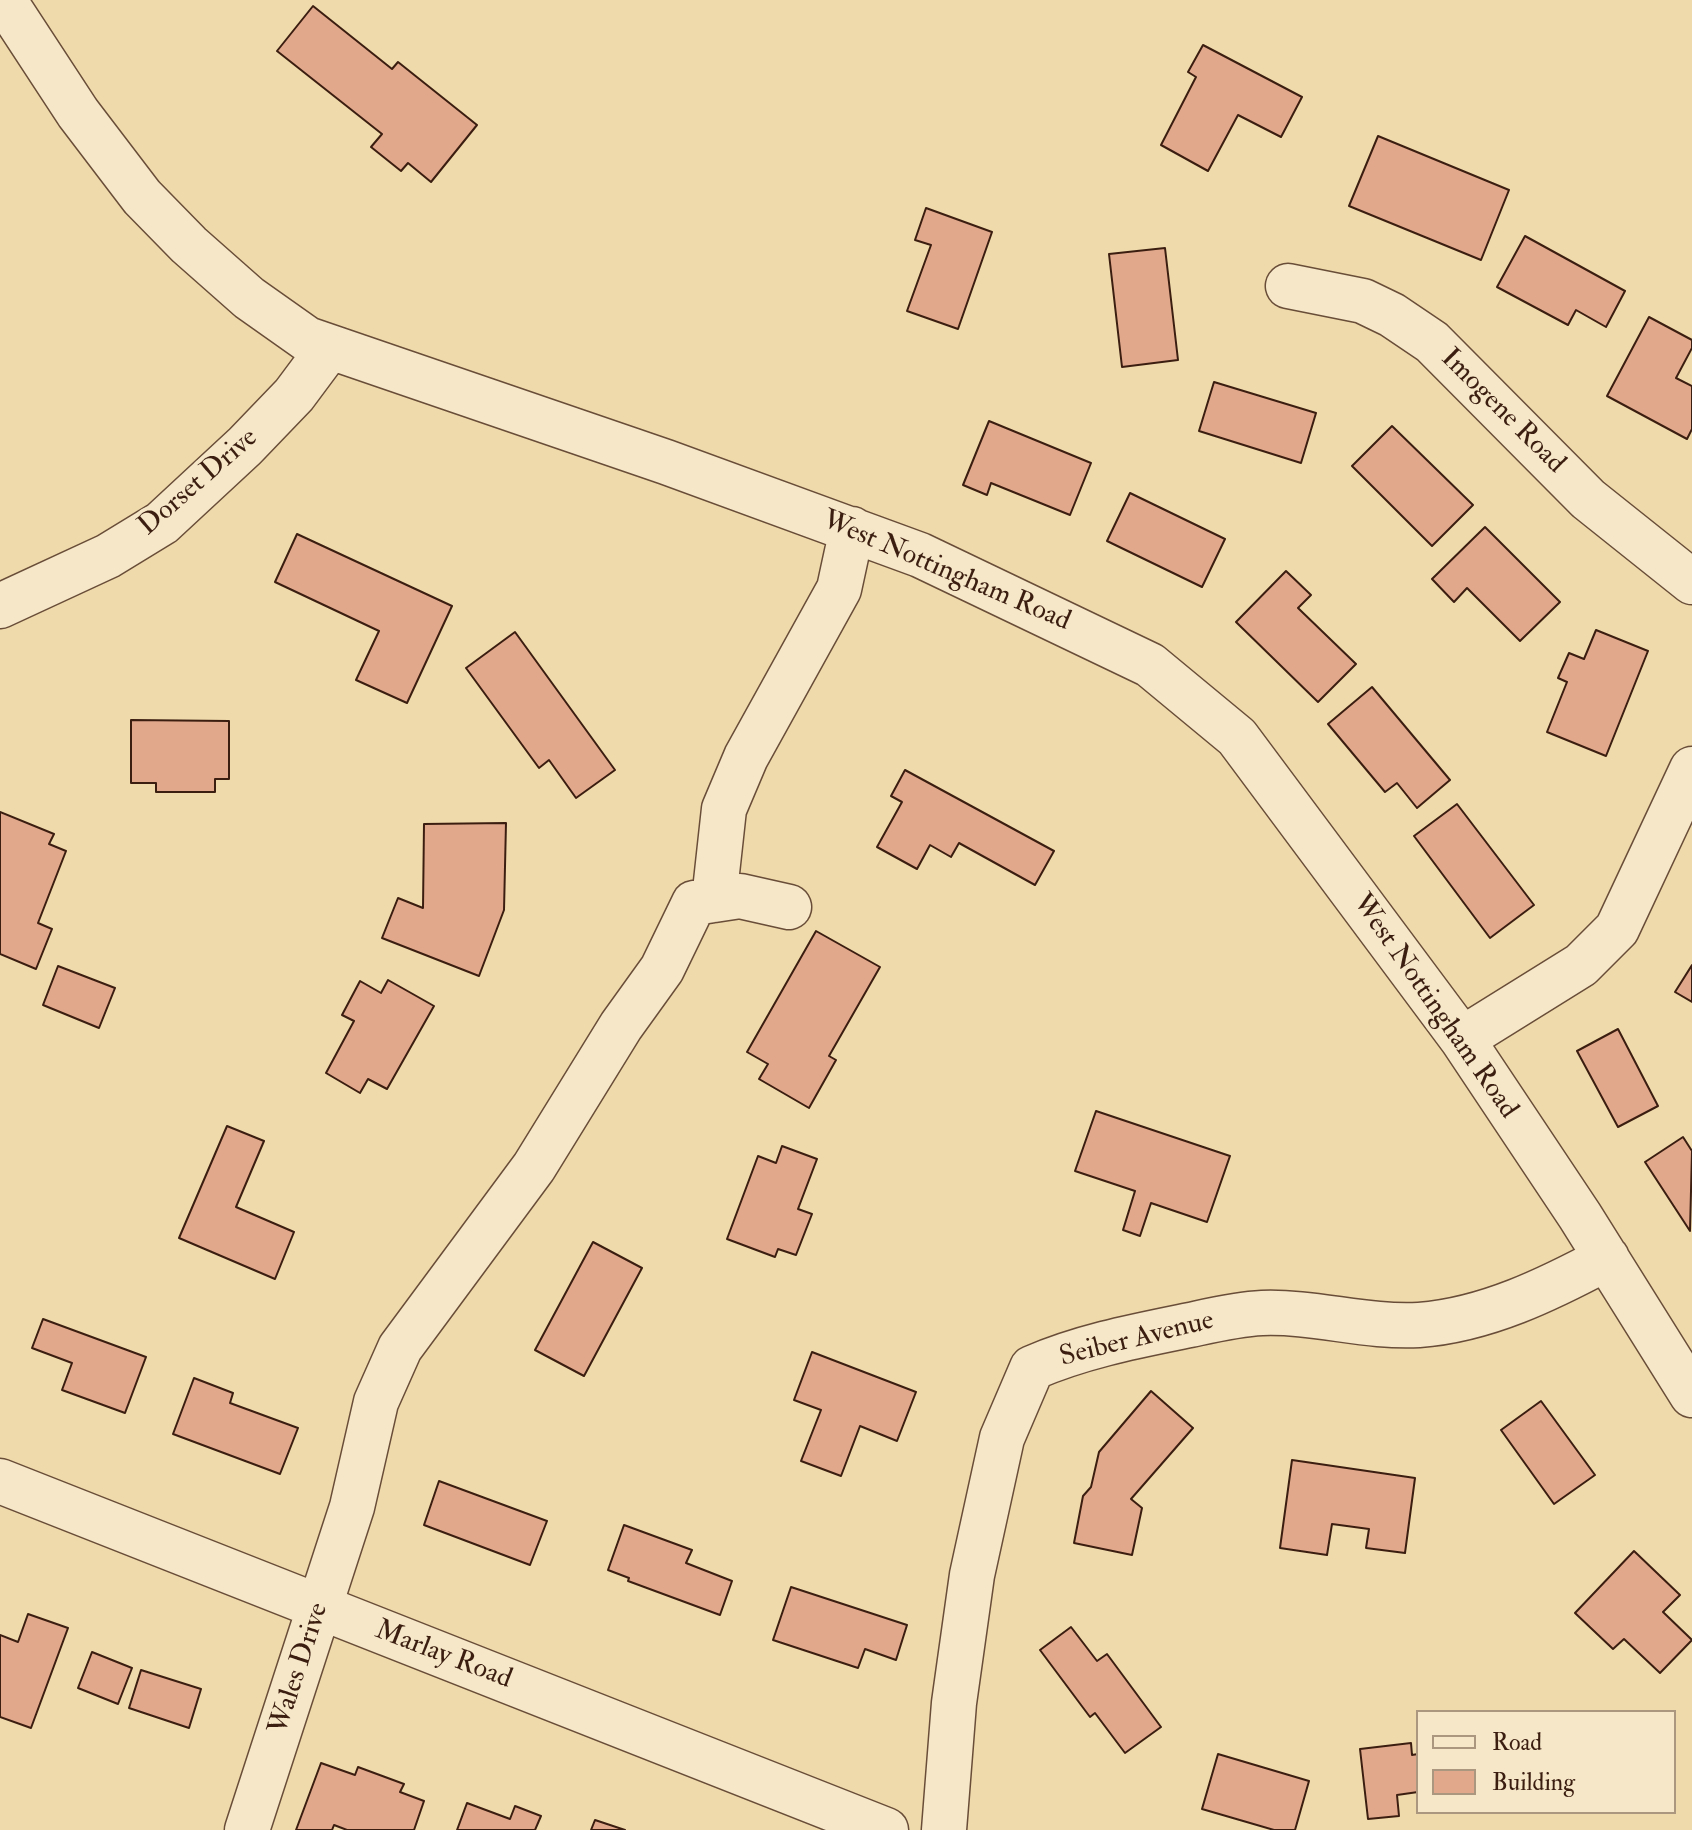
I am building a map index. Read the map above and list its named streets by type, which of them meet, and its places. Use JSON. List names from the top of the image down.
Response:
{
  "streets": {
    "street": [
      "Imogene Road",
      "Dorset Drive",
      "West Nottingham Road",
      "Seiber Avenue",
      "Marlay Road",
      "Wales Drive"
    ]
  },
  "crossings": [
    ["Dorset Drive", "West Nottingham Road"],
    ["West Nottingham Road", "Seiber Avenue"],
    ["Marlay Road", "Wales Drive"]
  ],
  "legend": ["Road", "Building"]
}
